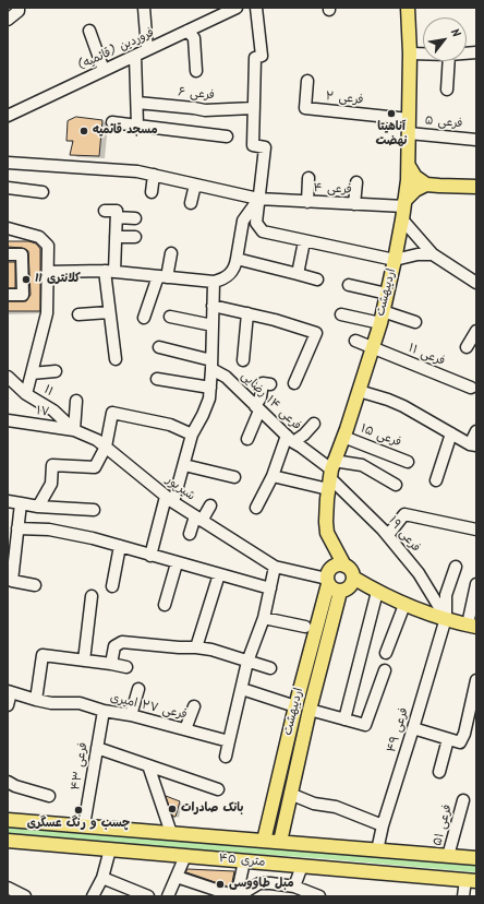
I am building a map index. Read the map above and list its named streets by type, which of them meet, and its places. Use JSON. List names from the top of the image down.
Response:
{
  "streets": {
    "main road": ["اردیبهشت", "۴۵ متری"],
    "street": [
      "فروردین (قائمیه)",
      "فرعی ۶",
      "فرعی ۲",
      "فرعی ۵",
      "فرعی ۴",
      "فرعی ۱۱",
      "۱۱",
      "فرعی ۱۴ رضایی",
      "۱۷",
      "فرعی ۱۵",
      "شیرپور",
      "فرعی ۱۹",
      "فرعی ۲۷ امیری",
      "فرعی ۴۹",
      "فرعی ۴۳",
      "فرعی ۵۱"
    ]
  },
  "crossings": [
    ["فرعی ۲", "اردیبهشت"],
    ["فرعی ۵", "اردیبهشت"],
    ["فرعی ۴", "اردیبهشت"],
    ["اردیبهشت", "فرعی ۱۱"],
    ["اردیبهشت", "فرعی ۱۴ رضایی"],
    ["اردیبهشت", "فرعی ۱۵"],
    ["اردیبهشت", "شیرپور"],
    ["اردیبهشت", "فرعی ۱۹"],
    ["اردیبهشت", "فرعی ۴۹"],
    ["اردیبهشت", "۴۵ متری"],
    ["۱۱", "۱۷"],
    ["۱۱", "شیرپور"],
    ["فرعی ۱۴ رضایی", "فرعی ۱۹"],
    ["۱۷", "شیرپور"],
    ["فرعی ۱۹", "فرعی ۴۹"],
    ["فرعی ۲۷ امیری", "فرعی ۴۳"],
    ["فرعی ۴۹", "۴۵ متری"],
    ["فرعی ۴۳", "۴۵ متری"],
    ["فرعی ۵۱", "۴۵ متری"]
  ],
  "places": [
    "آناهیتا نهضت",
    "مسجد قائمیه",
    "کلانتری 11",
    "بانک صادرات",
    "چسب و رنگ عسگری",
    "مبل طاووسی"
  ],
  "north": "top right"
}
